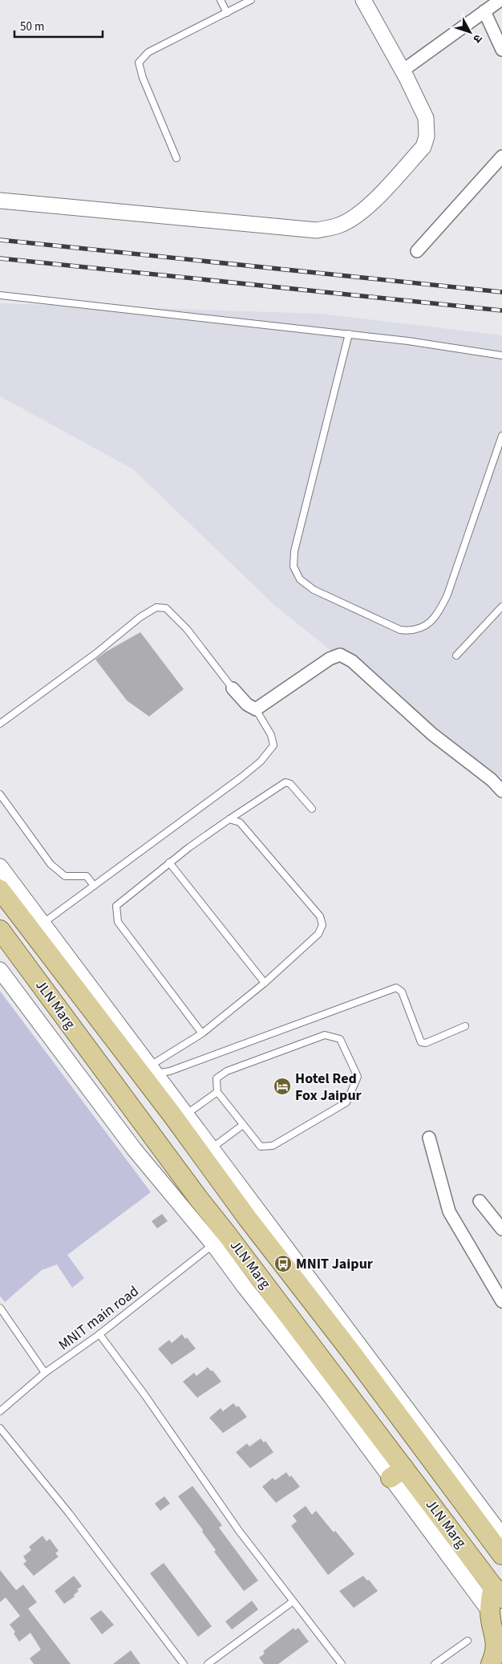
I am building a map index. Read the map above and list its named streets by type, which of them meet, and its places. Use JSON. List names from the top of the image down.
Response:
{
  "streets": {
    "main road": ["JLN Marg"],
    "lane": ["MNIT main road"]
  },
  "crossings": [
    ["JLN Marg", "MNIT main road"]
  ],
  "places": {
    "hotel": ["Hotel Red Fox Jaipur"],
    "bus stop": ["MNIT Jaipur"]
  },
  "scale_bar": "50 m",
  "north": "bottom right"
}
